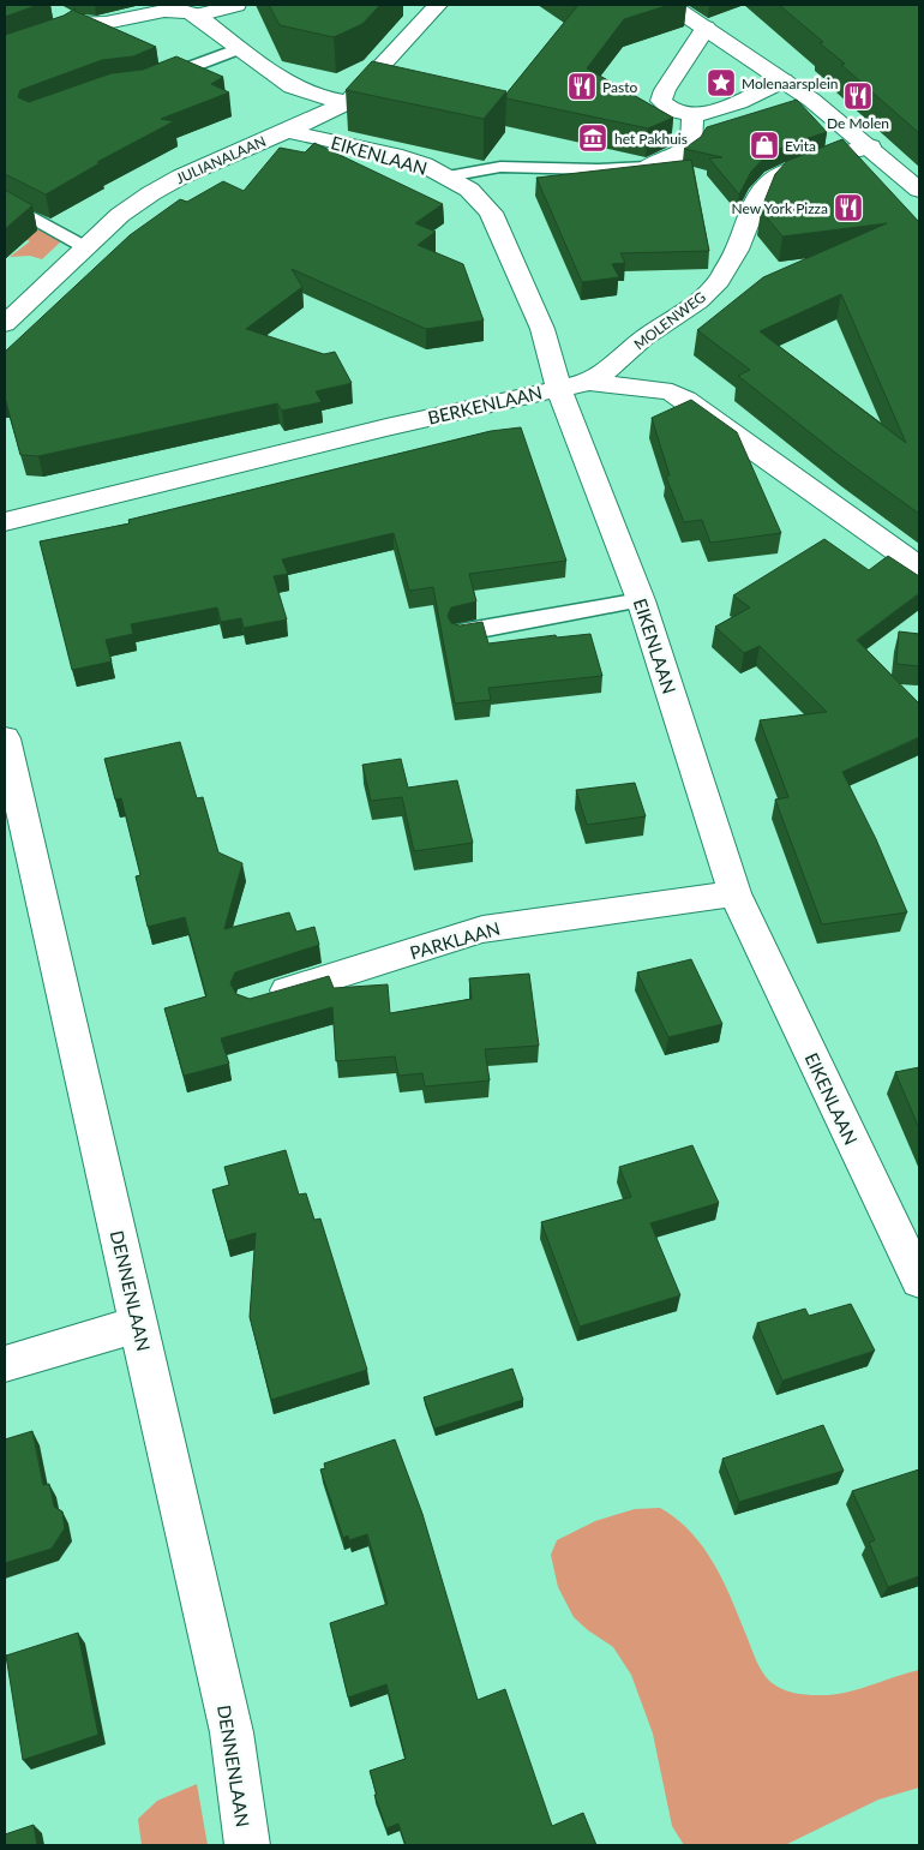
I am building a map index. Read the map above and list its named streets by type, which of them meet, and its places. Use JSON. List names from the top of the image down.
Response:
{
  "streets": {
    "street": [
      "EIKENLAAN",
      "JULIANALAAN",
      "MOLENWEG",
      "BERKENLAAN",
      "PARKLAAN",
      "DENNENLAAN"
    ]
  },
  "crossings": [
    ["EIKENLAAN", "JULIANALAAN"],
    ["EIKENLAAN", "BERKENLAAN"],
    ["EIKENLAAN", "PARKLAAN"],
    ["MOLENWEG", "BERKENLAAN"]
  ],
  "places": {
    "place": ["Molenaarsplein"],
    "restaurant": ["Pasto", "De Molen", "New York Pizza"],
    "museum": ["het Pakhuis"],
    "shop": ["Evita"]
  }
}
